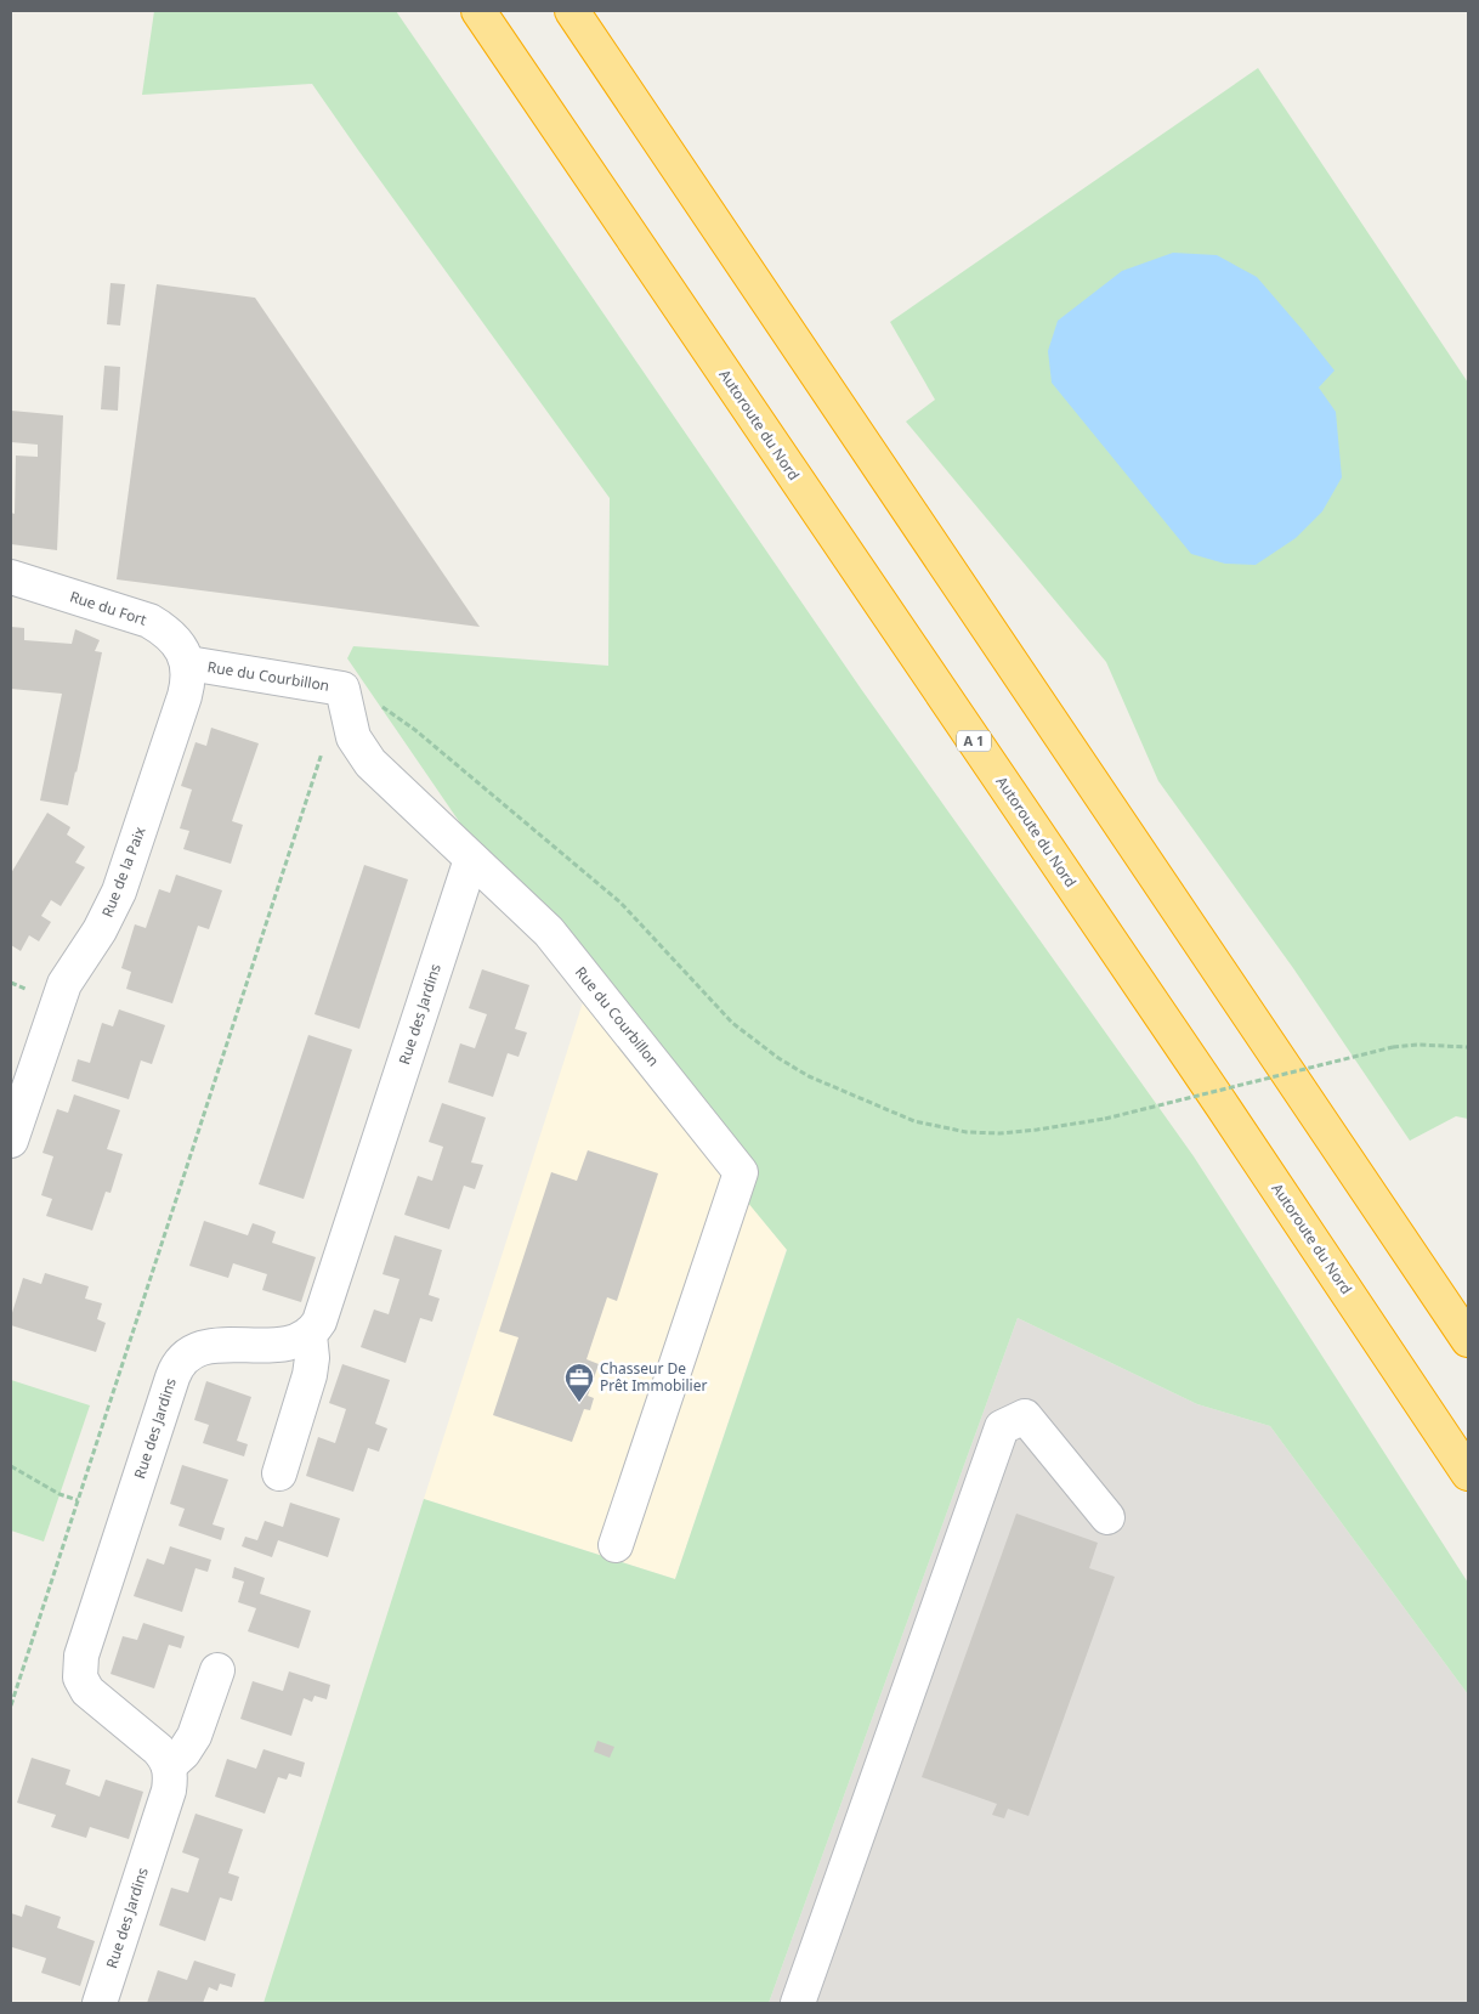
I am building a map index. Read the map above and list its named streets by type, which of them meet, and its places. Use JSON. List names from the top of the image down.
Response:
{
  "streets": {
    "highway": ["Autoroute du Nord", "A 1"],
    "street": [
      "Rue du Fort",
      "Rue du Courbillon",
      "Rue de la Paix",
      "Rue des Jardins"
    ]
  },
  "crossings": [
    ["Rue du Fort", "Rue du Courbillon"],
    ["Rue du Fort", "Rue de la Paix"],
    ["Rue du Courbillon", "Rue de la Paix"],
    ["Rue du Courbillon", "Rue des Jardins"]
  ],
  "places": {
    "office": ["Chasseur De Prêt Immobilier"]
  }
}
